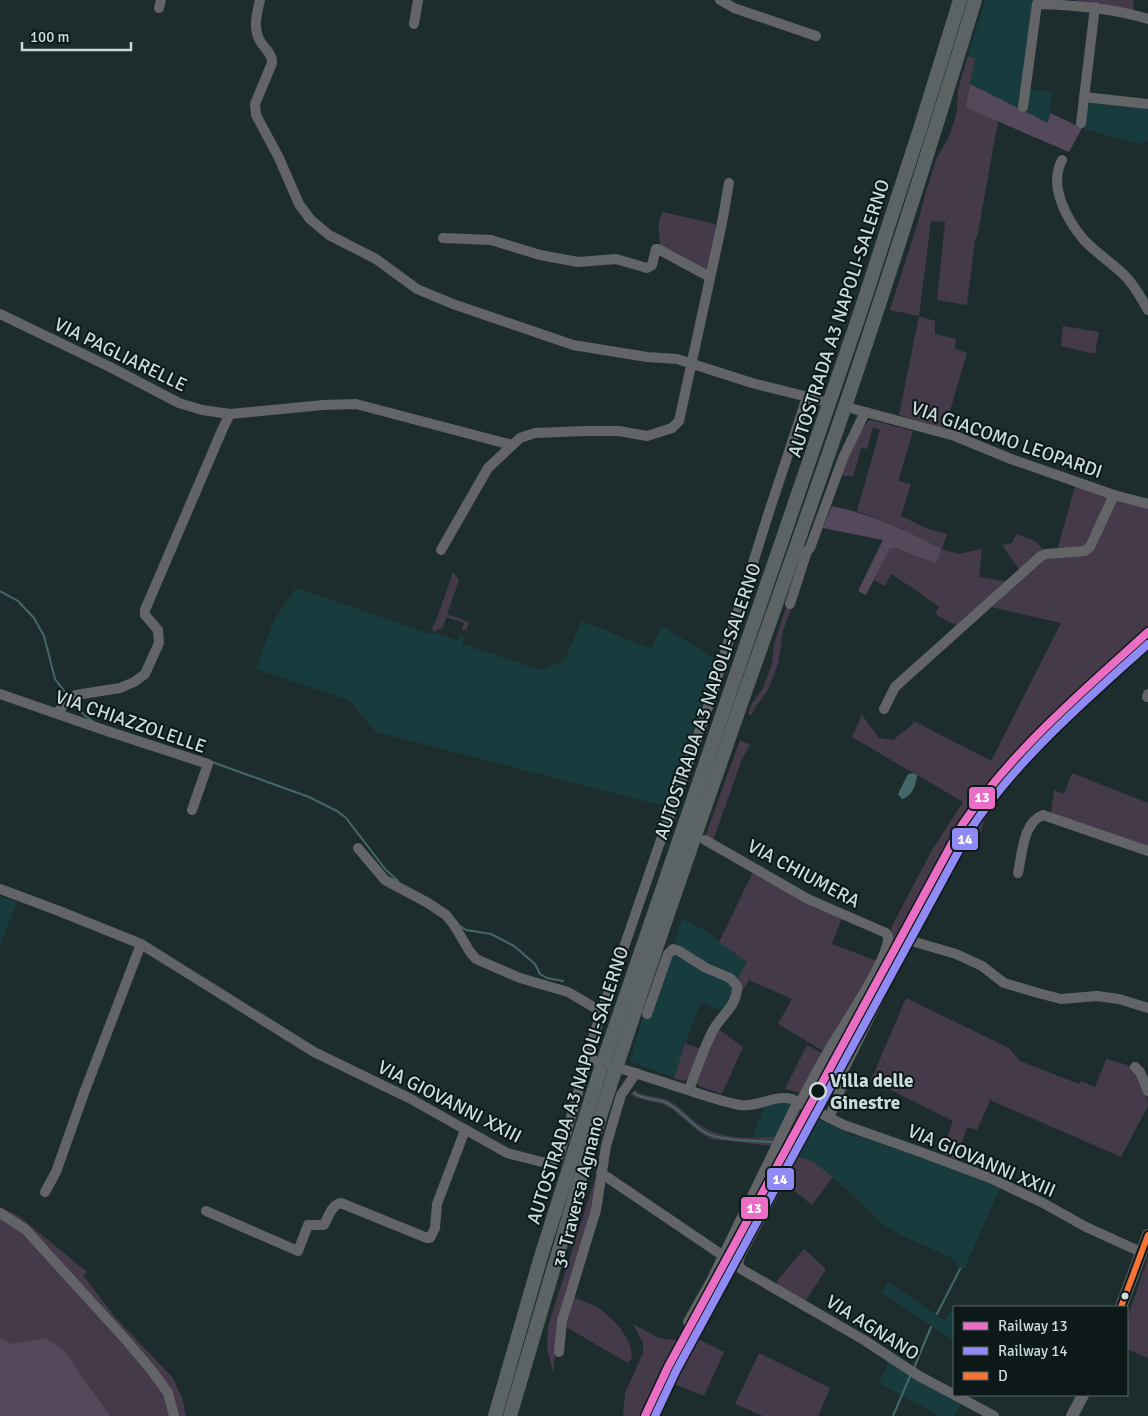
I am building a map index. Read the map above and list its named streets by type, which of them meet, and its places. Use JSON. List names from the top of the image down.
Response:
{
  "streets": {
    "highway": ["AUTOSTRADA A3 NAPOLI-SALERNO"],
    "street": [
      "VIA PAGLIARELLE",
      "VIA GIACOMO LEOPARDI",
      "VIA CHIAZZOLELLE",
      "VIA CHIUMERA",
      "VIA GIOVANNI XXIII",
      "3ª Traversa Agnano",
      "VIA AGNANO"
    ]
  },
  "crossings": [
    ["VIA CHIUMERA", "VIA GIOVANNI XXIII"],
    ["VIA GIOVANNI XXIII", "3ª Traversa Agnano"],
    ["VIA GIOVANNI XXIII", "VIA AGNANO"]
  ],
  "places": ["Villa delle Ginestre"],
  "lines": ["rail line 13", "rail line 14", "transit line D"],
  "legend": ["Railway 13", "Railway 14", "D"],
  "scale_bar": "100 m"
}
